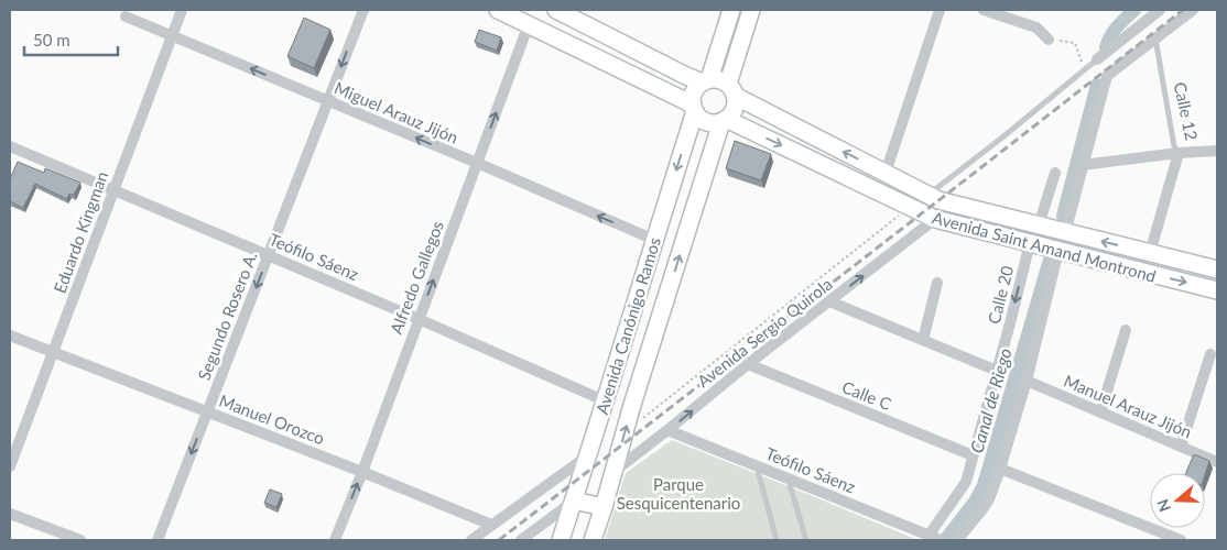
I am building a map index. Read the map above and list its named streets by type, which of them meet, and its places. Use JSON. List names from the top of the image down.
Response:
{
  "streets": {
    "street": [
      "Calle 12",
      "Miguel Arauz Jijón",
      "Eduardo Kingman",
      "Avenida Saint Amand Montrond",
      "Teófilo Sáenz",
      "Alfredo Gallegos",
      "Calle 20",
      "Segundo Rosero A.",
      "Avenida Canónigo Ramos",
      "Avenida Sergio Quirola",
      "Calle C",
      "Manuel Arauz Jijón",
      "Manuel Orozco"
    ]
  },
  "crossings": [
    ["Calle 12", "Avenida Saint Amand Montrond"],
    ["Miguel Arauz Jijón", "Eduardo Kingman"],
    ["Miguel Arauz Jijón", "Alfredo Gallegos"],
    ["Miguel Arauz Jijón", "Segundo Rosero A."],
    ["Miguel Arauz Jijón", "Avenida Canónigo Ramos"],
    ["Eduardo Kingman", "Teófilo Sáenz"],
    ["Eduardo Kingman", "Manuel Orozco"],
    ["Avenida Saint Amand Montrond", "Calle 20"],
    ["Avenida Saint Amand Montrond", "Avenida Canónigo Ramos"],
    ["Avenida Saint Amand Montrond", "Avenida Sergio Quirola"],
    ["Teófilo Sáenz", "Alfredo Gallegos"],
    ["Teófilo Sáenz", "Calle 20"],
    ["Teófilo Sáenz", "Segundo Rosero A."],
    ["Teófilo Sáenz", "Avenida Canónigo Ramos"],
    ["Teófilo Sáenz", "Avenida Sergio Quirola"],
    ["Alfredo Gallegos", "Manuel Orozco"],
    ["Calle 20", "Calle C"],
    ["Segundo Rosero A.", "Manuel Orozco"],
    ["Avenida Canónigo Ramos", "Avenida Sergio Quirola"],
    ["Avenida Sergio Quirola", "Calle C"]
  ],
  "one_way": [
    "Miguel Arauz Jijón",
    "Alfredo Gallegos",
    "Segundo Rosero A.",
    "Avenida Sergio Quirola"
  ],
  "water": ["Canal de Riego"],
  "parks": ["Parque Sesquicentenario"],
  "scale_bar": "50 m",
  "north": "left"
}
